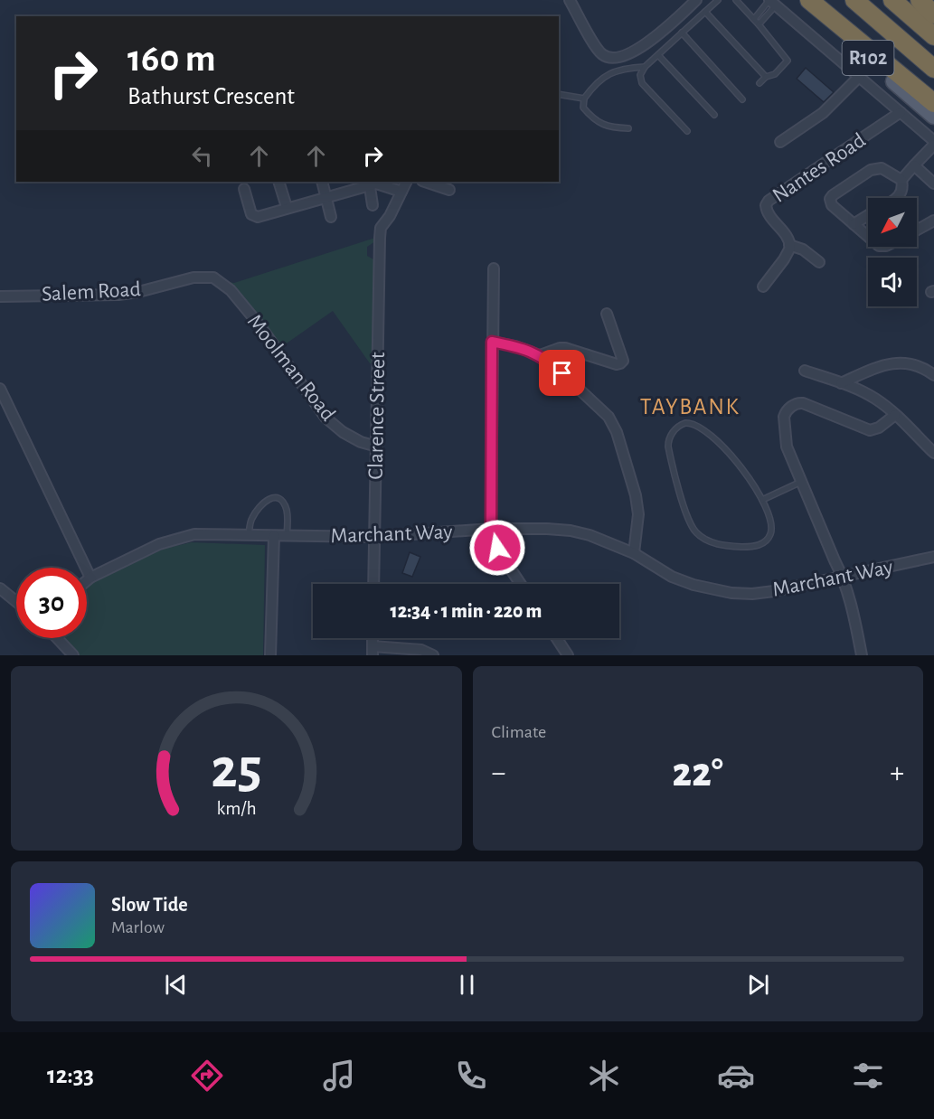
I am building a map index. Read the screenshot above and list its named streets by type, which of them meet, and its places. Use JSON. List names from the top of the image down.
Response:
{
  "streets": {
    "main road": ["R102"],
    "street": [
      "Nantes Road",
      "Salem Road",
      "Moolman Road",
      "Clarence Street",
      "Marchant Way"
    ]
  },
  "crossings": [
    ["Salem Road", "Moolman Road"],
    ["Moolman Road", "Clarence Street"],
    ["Clarence Street", "Marchant Way"]
  ],
  "districts": ["TAYBANK"],
  "north": "bottom left",
  "page": {
    "turn": ["160 m", "Bathurst Crescent"],
    "limit": "30",
    "trip": "12:34 · 1 min · 220 m",
    "tile": "Climate",
    "heat": ["−", "22°", "+"],
    "song": ["Slow Tide", "Marlow"],
    "tabs": "12:33",
    "gauge": ["25", "km/h"]
  }
}
